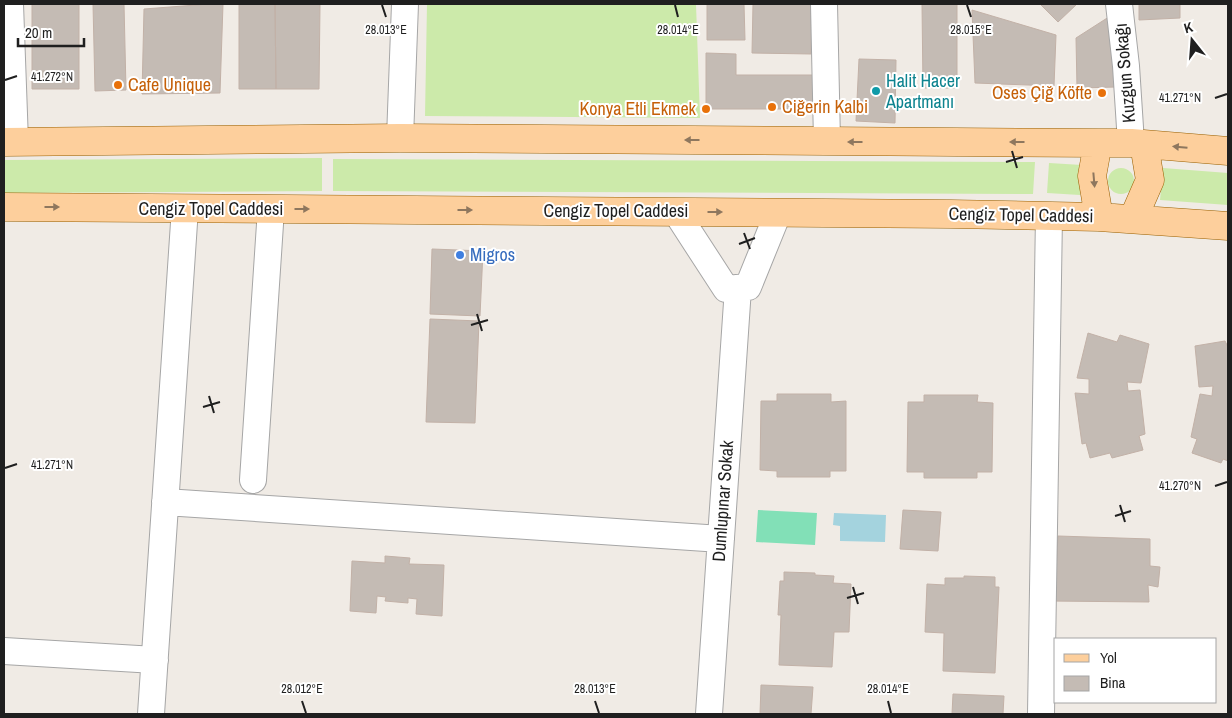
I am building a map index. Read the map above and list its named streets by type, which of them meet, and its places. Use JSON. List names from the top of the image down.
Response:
{
  "streets": {
    "main road": ["Cengiz Topel Caddesi"],
    "street": ["Kuzgun Sokağı", "Dumlupınar Sokak"]
  },
  "places": [
    "Cafe Unique",
    "Halit Hacer Apartmanı",
    "Oses Çiğ Köfte",
    "Ciğerin Kalbi",
    "Konya Etli Ekmek",
    "Migros"
  ],
  "legend": ["Yol", "Bina"],
  "scale_bar": "20 m",
  "north": "top",
  "coordinates": [
    "28.013°E",
    "28.014°E",
    "28.015°E",
    "41.272°N",
    "41.271°N",
    "41.270°N",
    "28.012°E"
  ]
}
